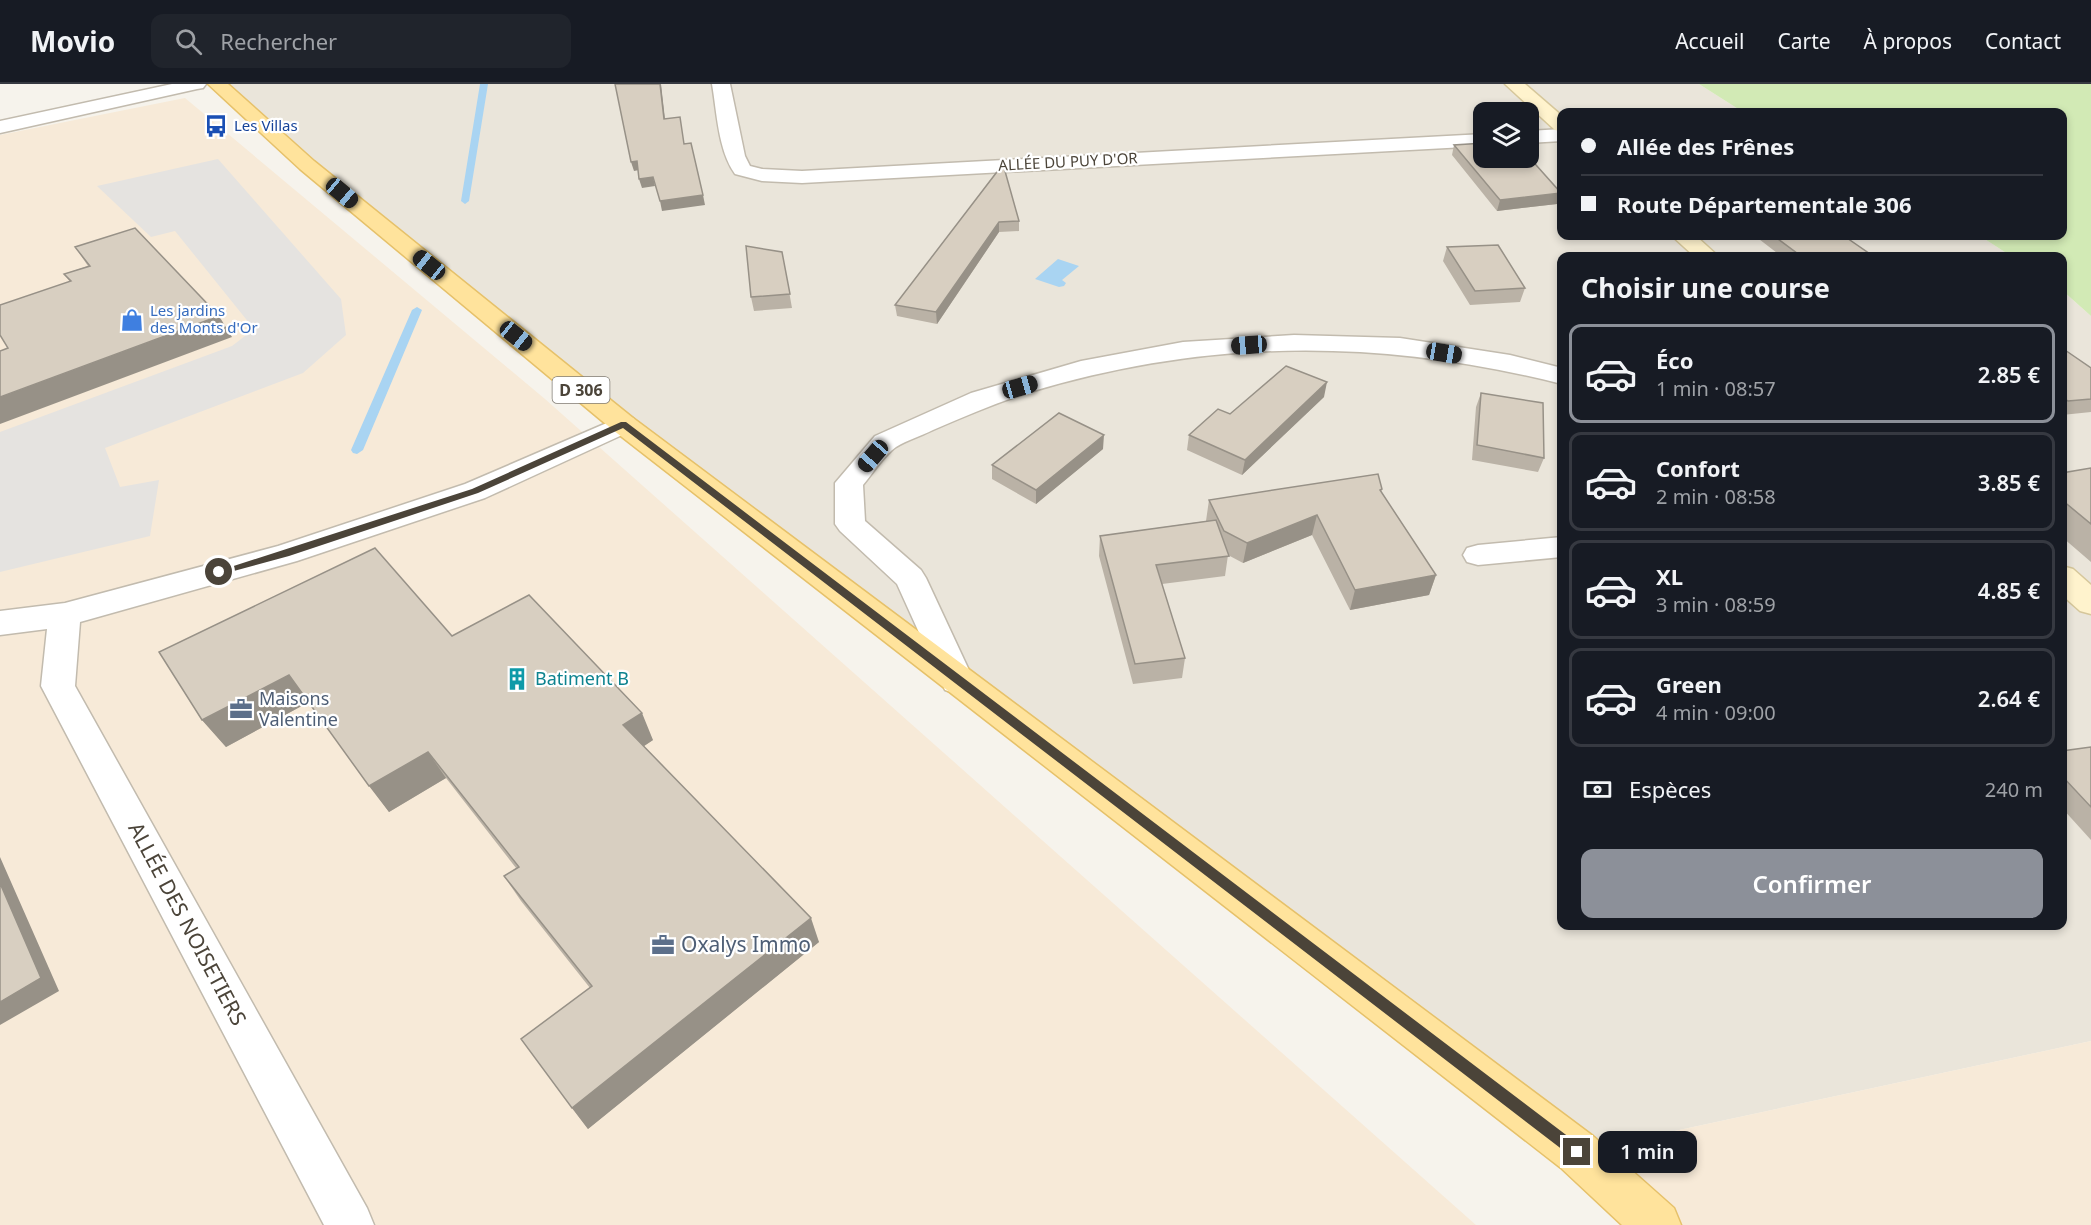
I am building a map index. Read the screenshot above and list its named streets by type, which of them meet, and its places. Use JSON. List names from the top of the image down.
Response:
{
  "streets": {
    "main road": ["D 306"],
    "street": ["ALLÉE DU PUY D'OR", "ALLÉE DES NOISETIERS"]
  },
  "places": {
    "bus stop": ["Les Villas"],
    "shop": ["Les jardins des Monts d'Or"],
    "building": ["Batiment B"],
    "office": ["Maisons Valentine", "Oxalys Immo"]
  },
  "page": {
    "header": "Movio",
    "search": "Rechercher",
    "nav": [
      "Accueil",
      "Carte",
      "À propos",
      "Contact"
    ],
    "banner": ["Allée des Frênes", "Route Départementale 306"],
    "heading": "Choisir une course",
    "list": [
      {
        "name": "Éco",
        "note": "1 min · 08:57",
        "value": "2.85 €"
      },
      {
        "name": "Confort",
        "note": "2 min · 08:58",
        "value": "3.85 €"
      },
      {
        "name": "XL",
        "note": "3 min · 08:59",
        "value": "4.85 €"
      },
      {
        "name": "Green",
        "note": "4 min · 09:00",
        "value": "2.64 €"
      }
    ],
    "pay": ["Espèces", "240 m"],
    "buttons": "Confirmer",
    "bubble": "1 min"
  }
}
